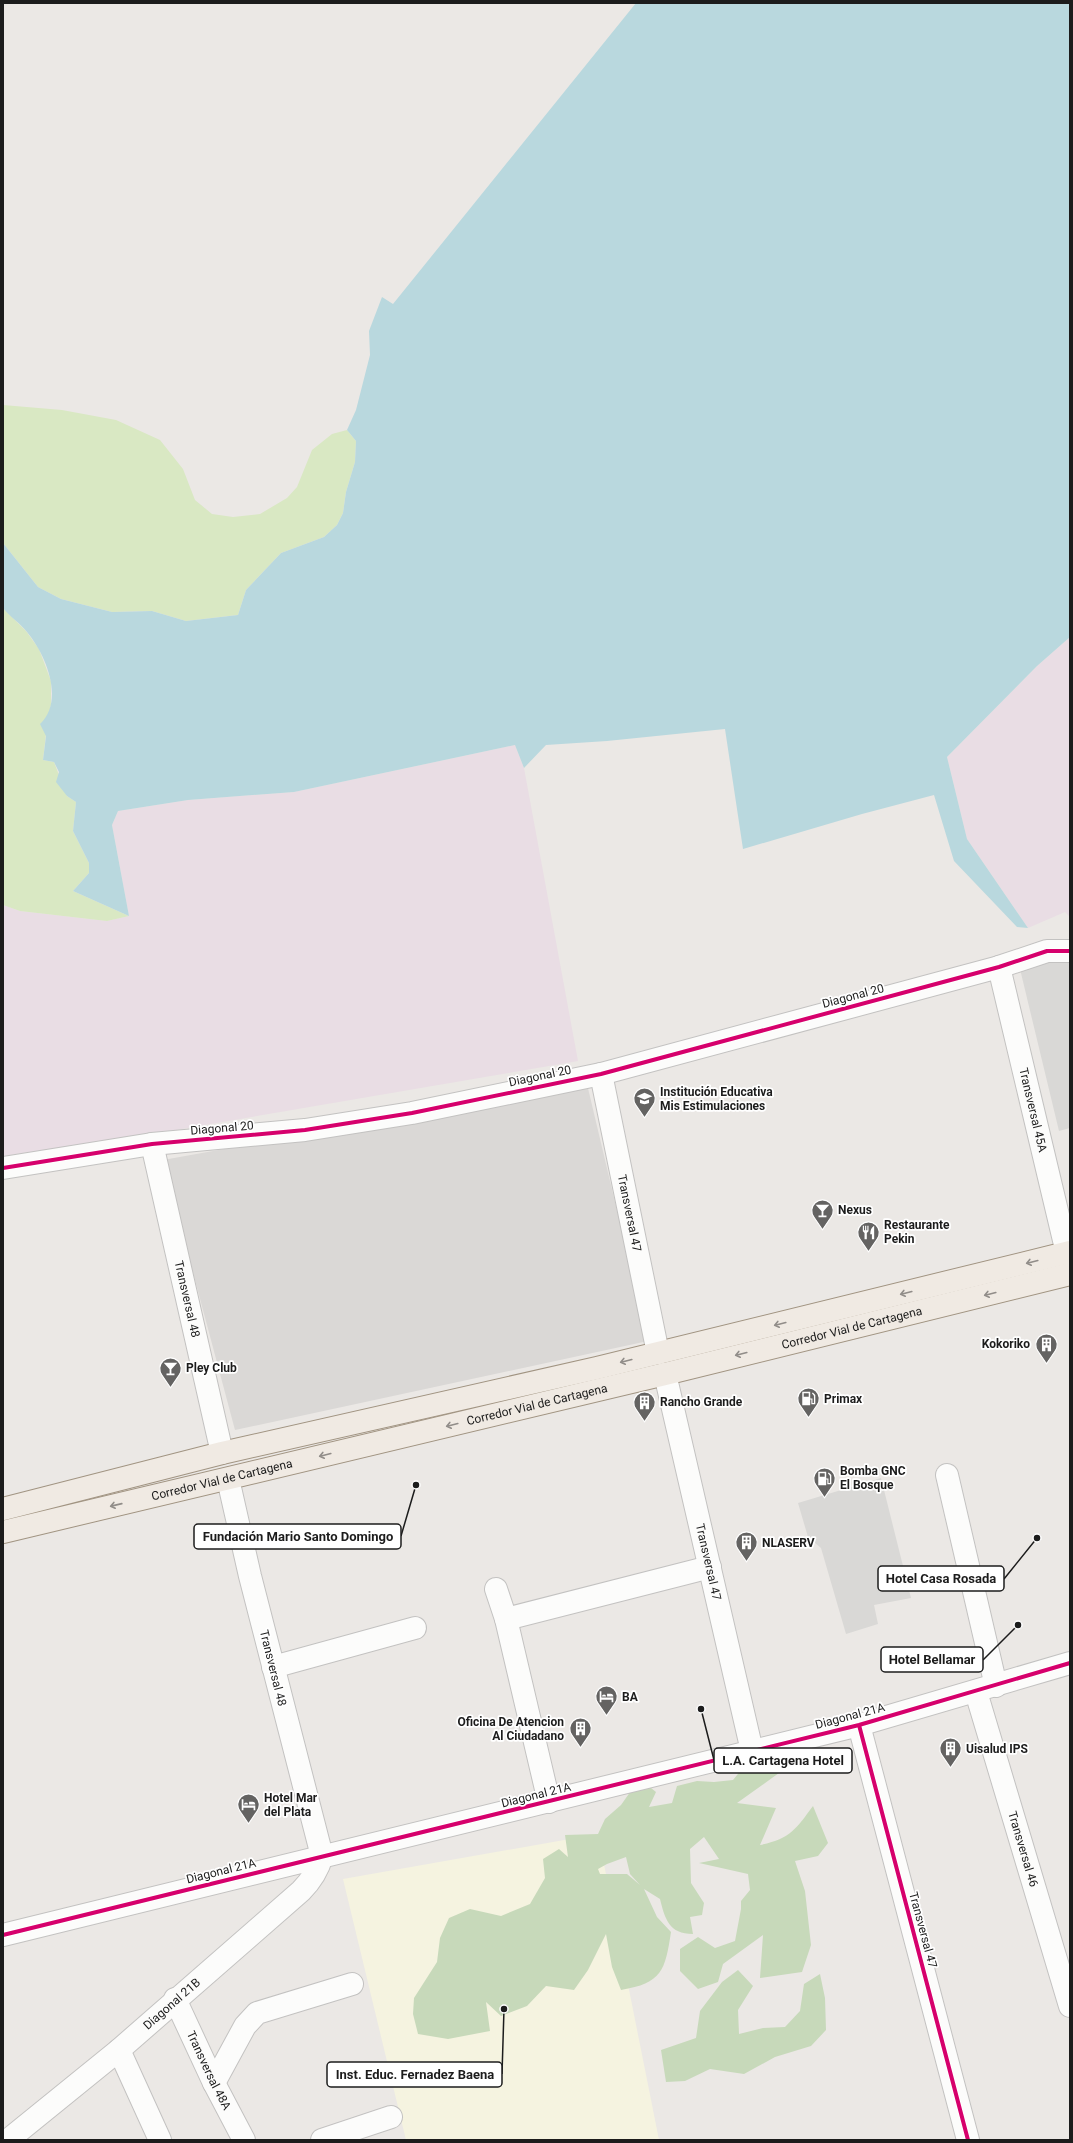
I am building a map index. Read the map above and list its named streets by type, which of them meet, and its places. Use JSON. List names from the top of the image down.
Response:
{
  "streets": {
    "main road": ["Corredor Vial de Cartagena"],
    "street": [
      "Diagonal 20",
      "Transversal 45A",
      "Transversal 47",
      "Transversal 48",
      "Diagonal 21A",
      "Transversal 46",
      "Diagonal 21B",
      "Transversal 48A"
    ]
  },
  "crossings": [
    ["Diagonal 20", "Transversal 45A"],
    ["Diagonal 20", "Transversal 47"],
    ["Diagonal 20", "Transversal 48"],
    ["Transversal 45A", "Corredor Vial de Cartagena"],
    ["Transversal 47", "Corredor Vial de Cartagena"],
    ["Transversal 47", "Diagonal 21A"],
    ["Transversal 48", "Corredor Vial de Cartagena"],
    ["Transversal 48", "Diagonal 21A"],
    ["Transversal 48", "Diagonal 21B"],
    ["Diagonal 21A", "Transversal 46"],
    ["Diagonal 21A", "Diagonal 21B"],
    ["Diagonal 21B", "Transversal 48A"]
  ],
  "one_way": ["Corredor Vial de Cartagena"],
  "places": {
    "school or university": ["Institución Educativa Mis Estimulaciones"],
    "bar": ["Nexus", "Pley Club"],
    "restaurant": ["Restaurante Pekin"],
    "building": [
      "Kokoriko",
      "Rancho Grande",
      "NLASERV",
      "Oficina De Atencion Al Ciudadano",
      "Uisalud IPS"
    ],
    "fuel station": ["Primax", "Bomba GNC El Bosque"],
    "other": [
      "Fundación Mario Santo Domingo",
      "Hotel Casa Rosada",
      "Hotel Bellamar",
      "L.A. Cartagena Hotel",
      "Inst. Educ. Fernadez Baena"
    ],
    "hotel": ["BA", "Hotel Mar del Plata"]
  }
}
